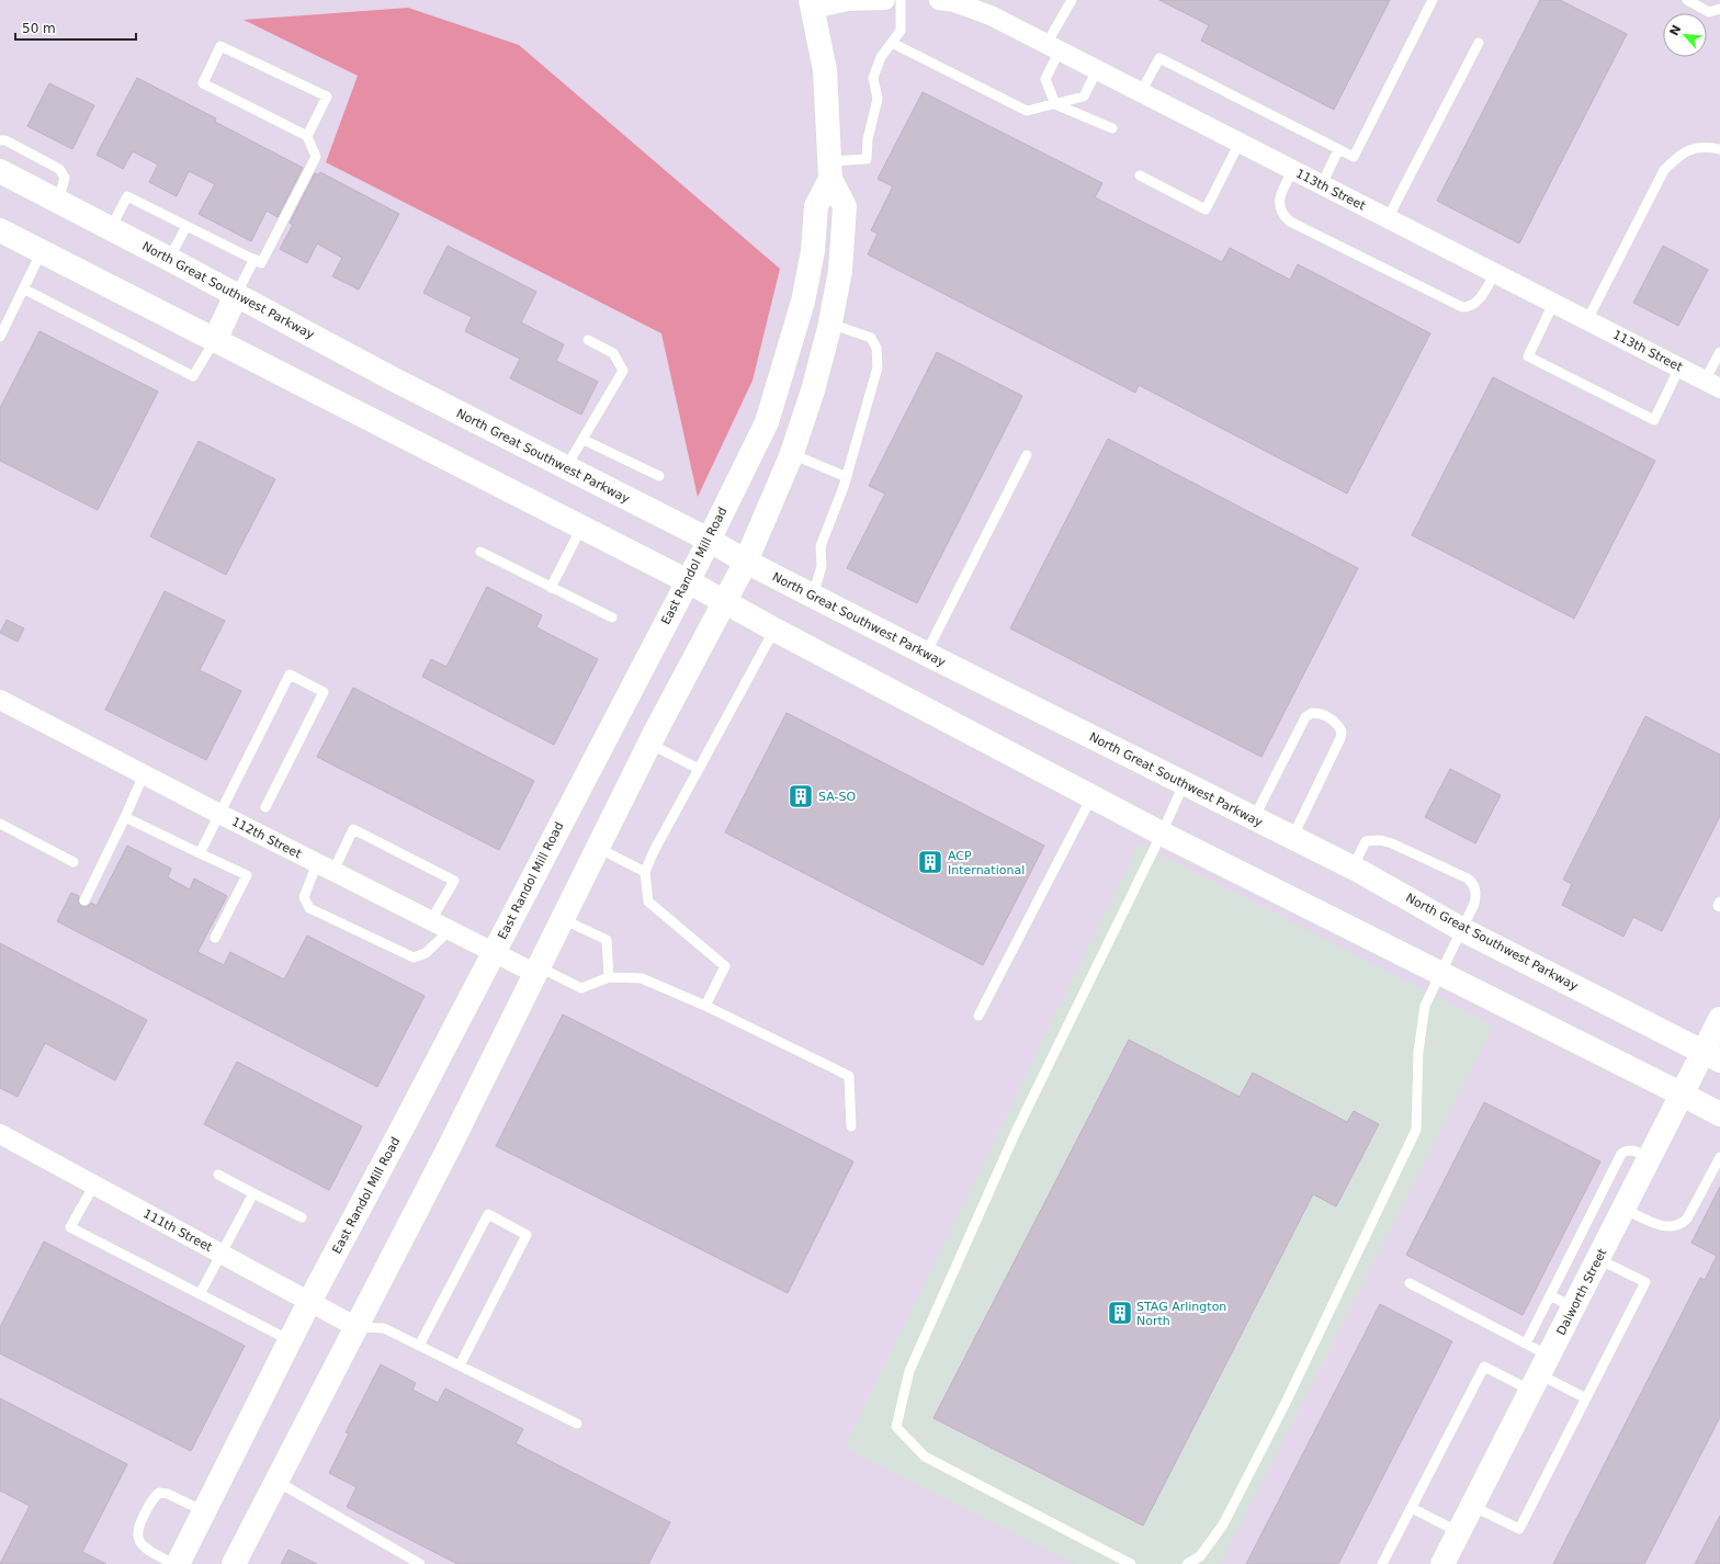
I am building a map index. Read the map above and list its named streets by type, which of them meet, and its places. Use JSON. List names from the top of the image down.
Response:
{
  "streets": {
    "main road": ["North Great Southwest Parkway", "East Randol Mill Road", "Dalworth Street"],
    "street": ["113th Street", "112th Street", "111th Street"]
  },
  "crossings": [
    ["North Great Southwest Parkway", "East Randol Mill Road"],
    ["North Great Southwest Parkway", "Dalworth Street"],
    ["East Randol Mill Road", "112th Street"],
    ["East Randol Mill Road", "111th Street"]
  ],
  "places": {
    "building": ["SA-SO", "ACP International", "STAG Arlington North"]
  },
  "scale_bar": "50 m",
  "north": "top left"
}
